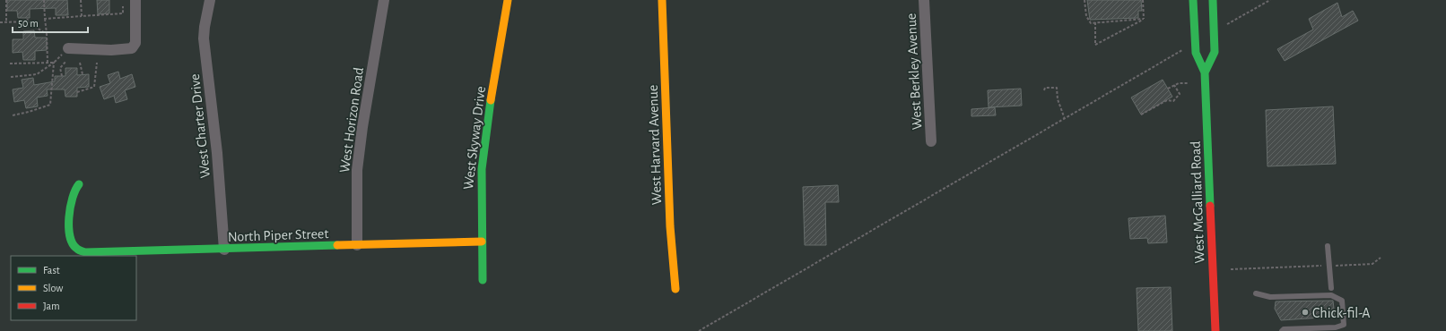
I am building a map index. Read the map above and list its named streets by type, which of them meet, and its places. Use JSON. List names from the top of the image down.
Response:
{
  "streets": {
    "street": [
      "West Berkley Avenue",
      "West Horizon Road",
      "West Charter Drive",
      "West Skyway Drive",
      "West Harvard Avenue",
      "West McGalliard Road",
      "North Piper Street"
    ]
  },
  "crossings": [
    ["West Horizon Road", "North Piper Street"],
    ["West Charter Drive", "North Piper Street"],
    ["West Skyway Drive", "North Piper Street"]
  ],
  "places": ["Chick-fil-A"],
  "legend": ["Fast", "Slow", "Jam"],
  "scale_bar": "50 m"
}
